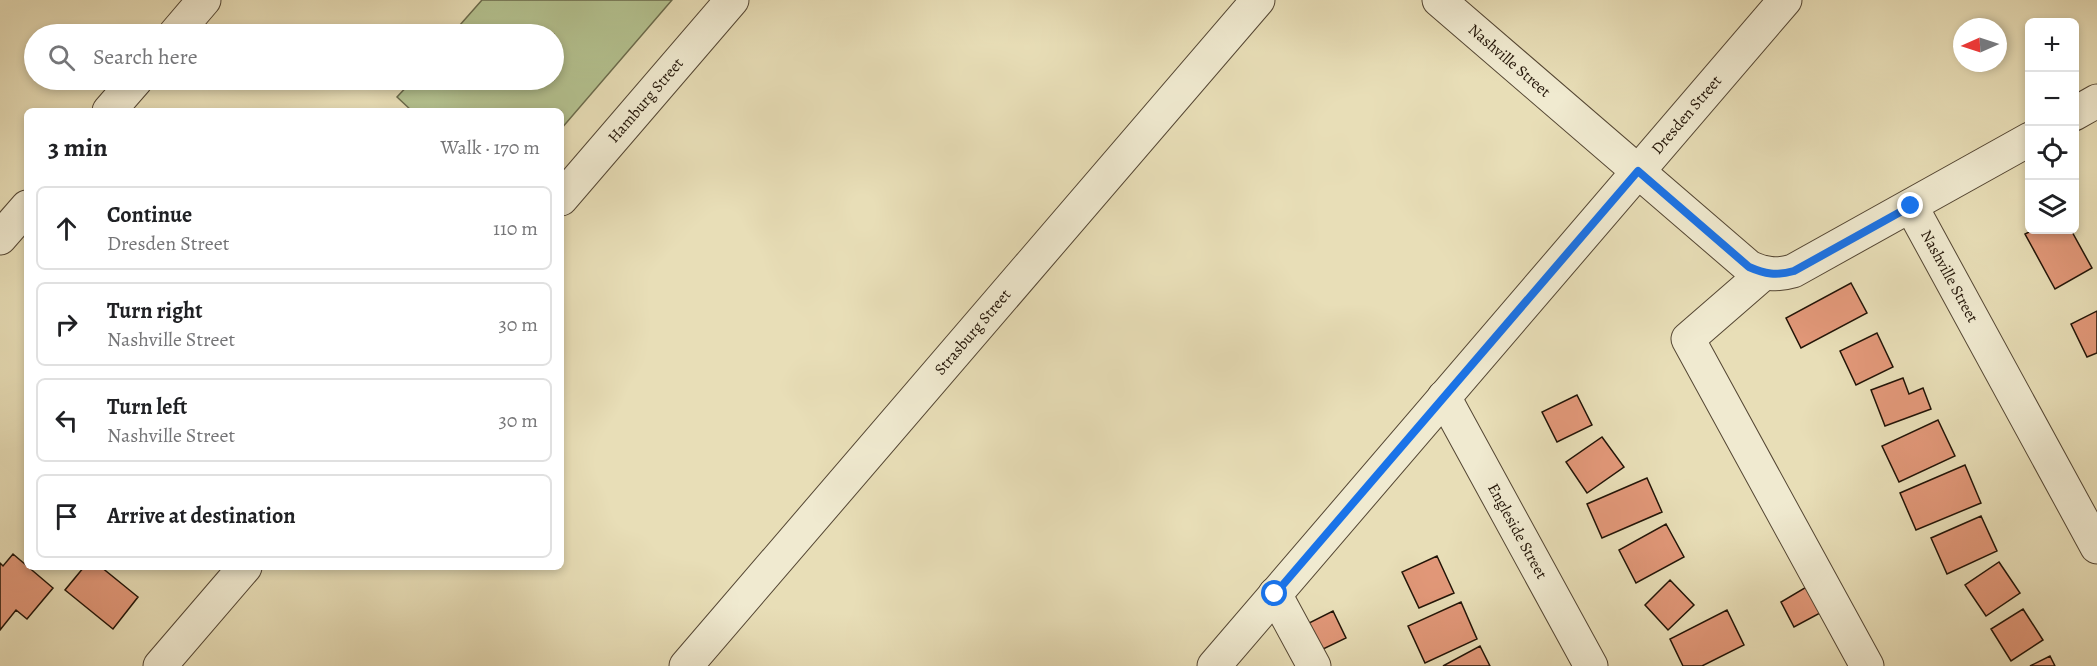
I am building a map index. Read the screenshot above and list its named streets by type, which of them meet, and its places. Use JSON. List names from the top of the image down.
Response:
{
  "streets": {
    "street": [
      "Nashville Street",
      "Hamburg Street",
      "Dresden Street",
      "Strasburg Street",
      "Engleside Street"
    ]
  },
  "crossings": [
    ["Nashville Street", "Dresden Street"],
    ["Dresden Street", "Engleside Street"]
  ],
  "north": "left",
  "page": {
    "map_buttons": ["+", "−"],
    "search": "Search here",
    "heading": ["3 min", "Walk · 170 m"],
    "list": [
      ["Continue", "Dresden Street", "110 m"],
      ["Turn right", "Nashville Street", "30 m"],
      ["Turn left", "Nashville Street", "30 m"],
      "Arrive at destination"
    ]
  }
}
